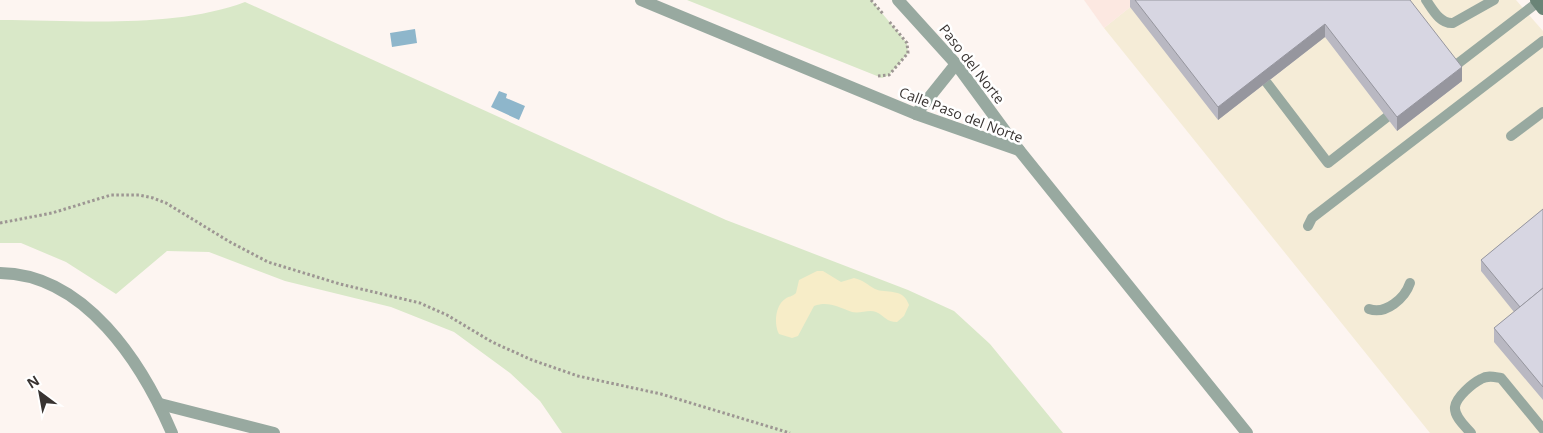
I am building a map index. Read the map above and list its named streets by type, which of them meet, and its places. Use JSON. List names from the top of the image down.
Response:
{
  "streets": {
    "street": ["Paso del Norte", "Calle Paso del Norte"]
  },
  "crossings": [
    ["Paso del Norte", "Calle Paso del Norte"]
  ],
  "north": "top left"
}
